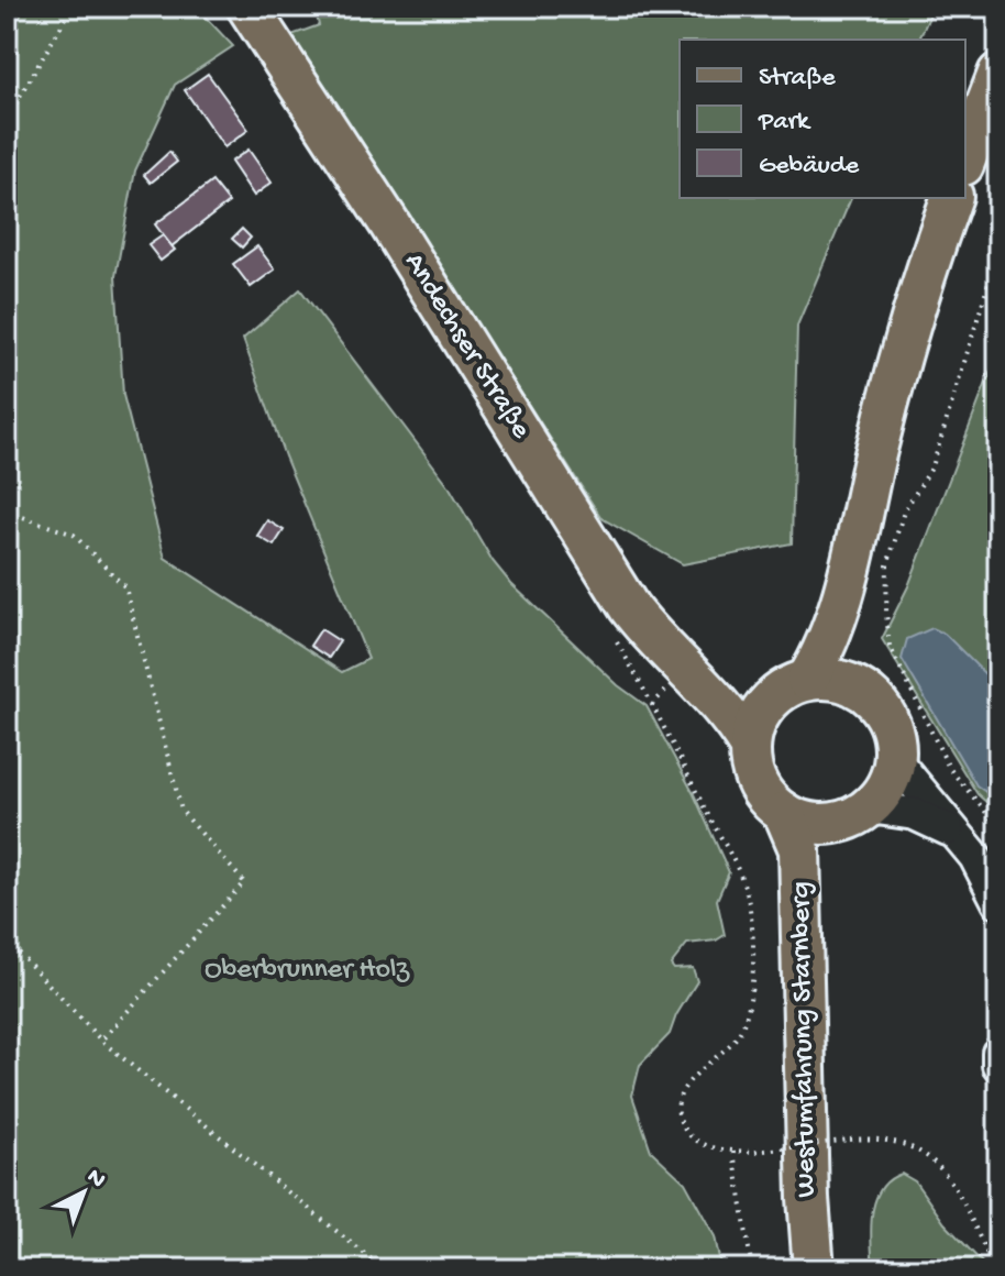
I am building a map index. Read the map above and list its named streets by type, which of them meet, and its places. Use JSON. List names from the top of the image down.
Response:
{
  "streets": {
    "main road": ["Andechser Straße", "Westumfahrung Starnberg"]
  },
  "crossings": [
    ["Andechser Straße", "Westumfahrung Starnberg"]
  ],
  "parks": ["Oberbrunner Holz"],
  "legend": ["Straße", "Park", "Gebäude"],
  "north": "top right"
}
